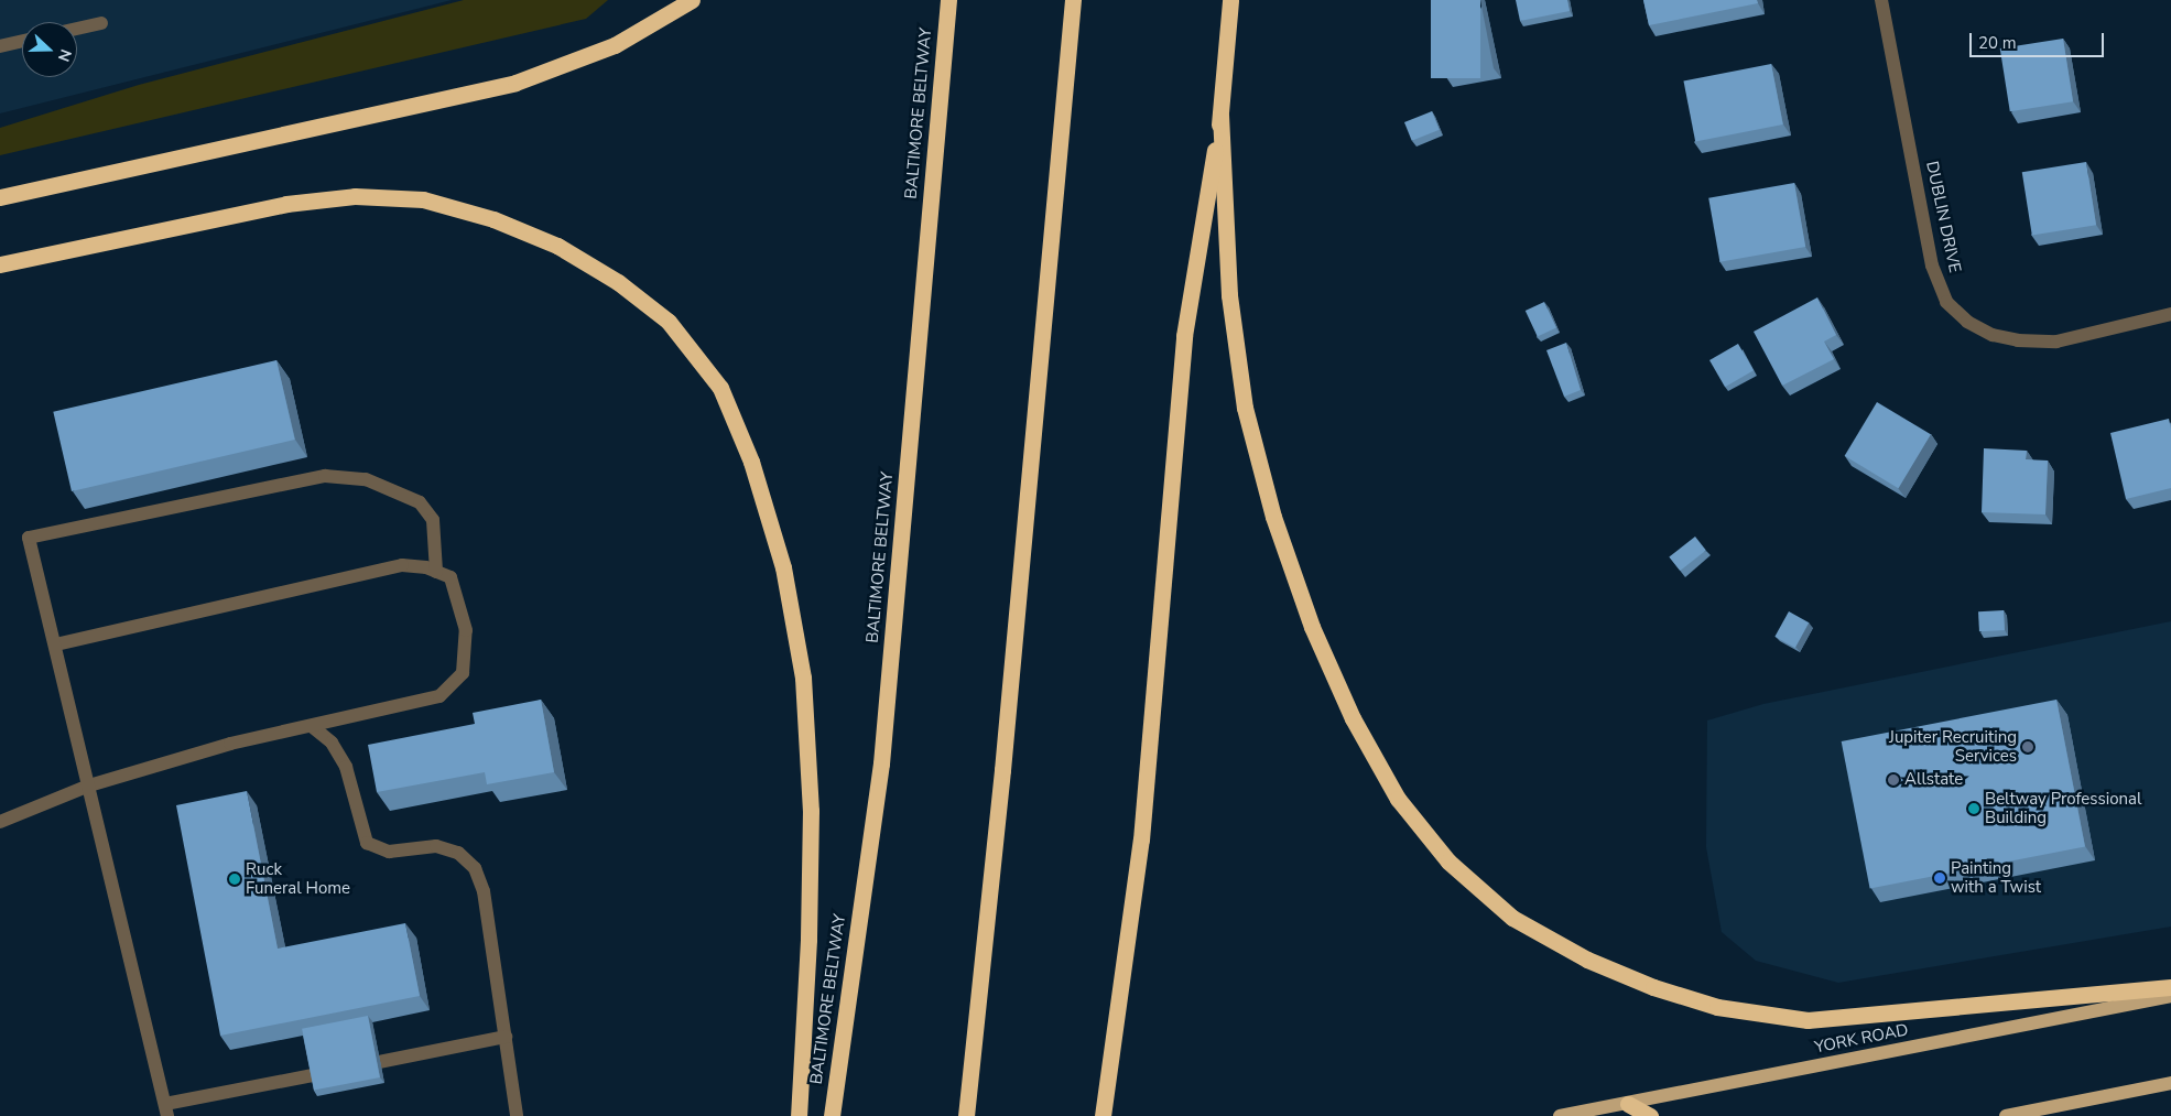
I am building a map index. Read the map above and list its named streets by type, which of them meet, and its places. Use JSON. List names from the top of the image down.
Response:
{
  "streets": {
    "highway": ["BALTIMORE BELTWAY"],
    "main road": ["YORK ROAD"],
    "street": ["DUBLIN DRIVE"]
  },
  "places": [
    "Jupiter Recruiting Services",
    "Allstate",
    "Beltway Professional Building",
    "Painting with a Twist",
    "Ruck Funeral Home"
  ],
  "scale_bar": "20 m",
  "north": "right"
}
